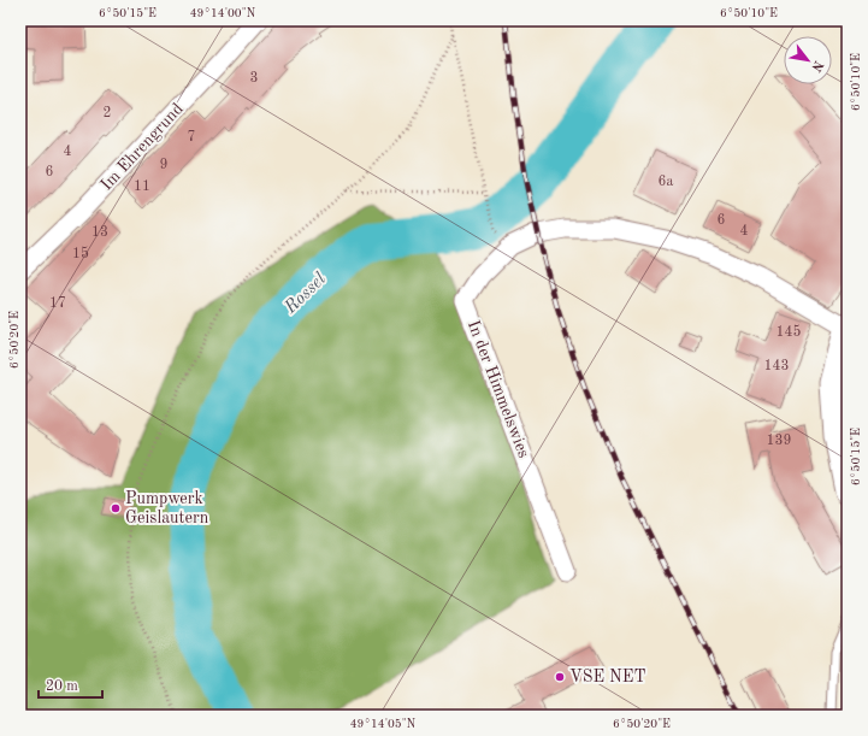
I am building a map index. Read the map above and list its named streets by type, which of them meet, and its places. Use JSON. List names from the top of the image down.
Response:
{
  "streets": {
    "street": ["Im Ehrengrund", "In der Himmelswies"]
  },
  "water": ["Rossel"],
  "places": ["Pumpwerk Geislautern", "VSE NET"],
  "house_numbers": [
    "3",
    "2",
    "7",
    "4",
    "9",
    "6",
    "6a",
    "11",
    "6",
    "4",
    "13",
    "15",
    "17",
    "145",
    "143",
    "139"
  ],
  "scale_bar": "20 m",
  "north": "bottom right",
  "coordinates": [
    "6°50'15\"E",
    "49°14'00\"N",
    "6°50'10\"E",
    "6°50'20\"E",
    "49°14'05\"N"
  ]
}
